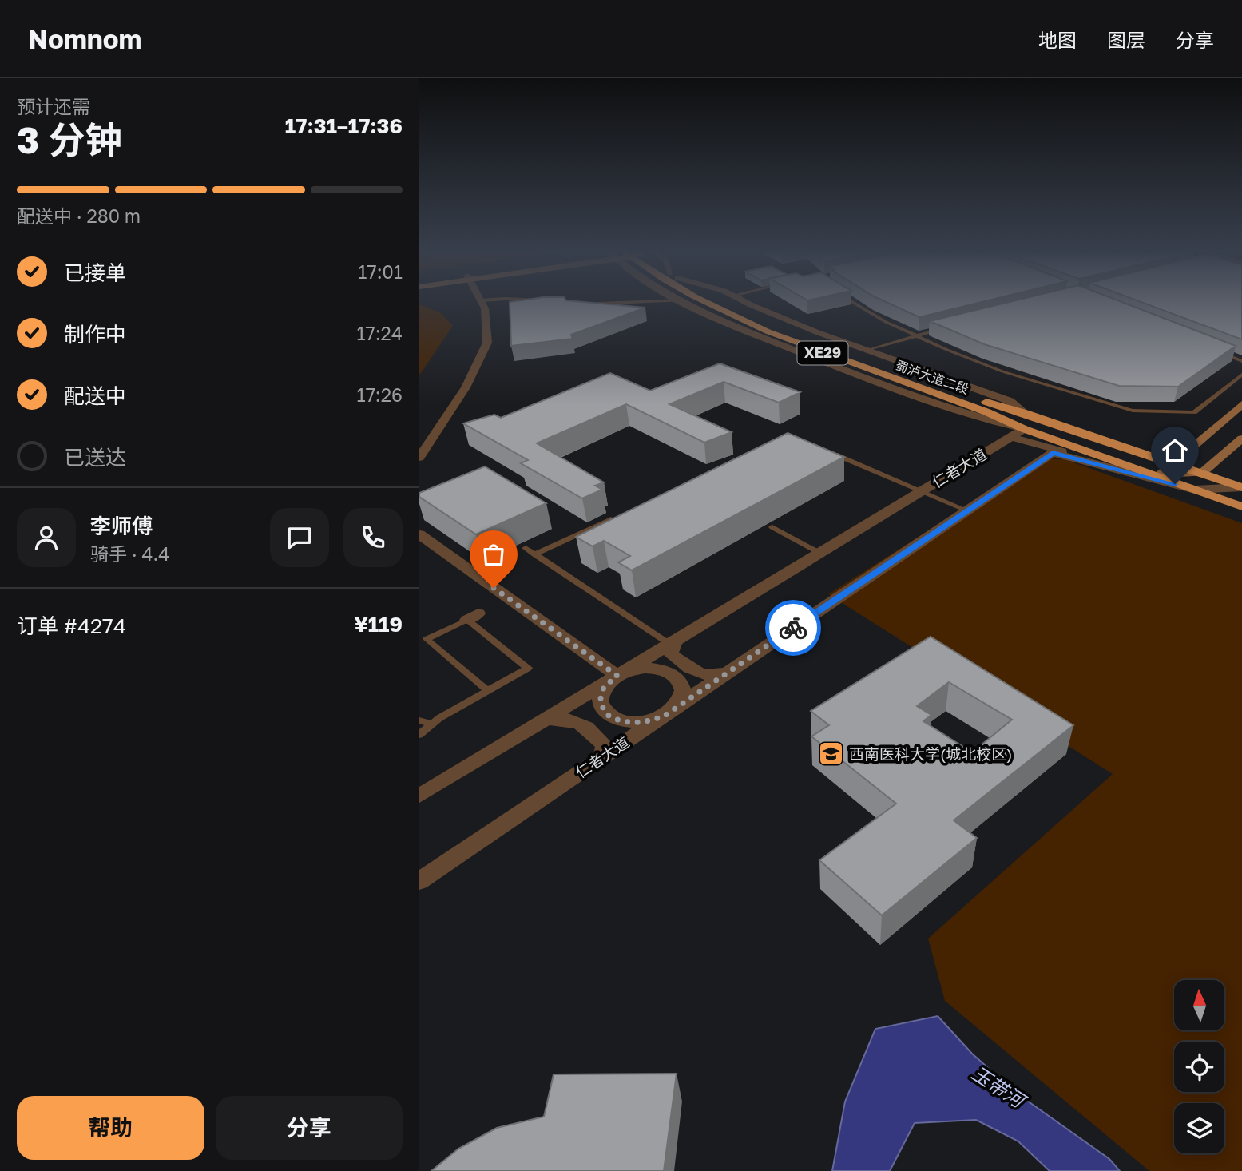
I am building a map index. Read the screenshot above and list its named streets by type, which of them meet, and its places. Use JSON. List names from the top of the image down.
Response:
{
  "streets": {
    "highway": ["XE29", "蜀泸大道二段"],
    "street": ["仁者大道"]
  },
  "crossings": [
    ["蜀泸大道二段", "仁者大道"]
  ],
  "water": ["玉带河"],
  "places": {
    "school or university": ["西南医科大学(城北校区)"]
  },
  "north": "top",
  "page": {
    "header": "Nomnom",
    "nav": ["地图", "图层", "分享"],
    "heading": ["3 分钟", "预计还需", "17:31–17:36"],
    "panel": [
      "李师傅",
      "骑手 · 4.4",
      "订单 #4274",
      "¥119"
    ],
    "bar": "配送中 · 280 m",
    "list": [
      ["已接单", "17:01"],
      ["制作中", "17:24"],
      ["配送中", "17:26"],
      "已送达"
    ],
    "buttons": ["帮助", "分享"]
  }
}
